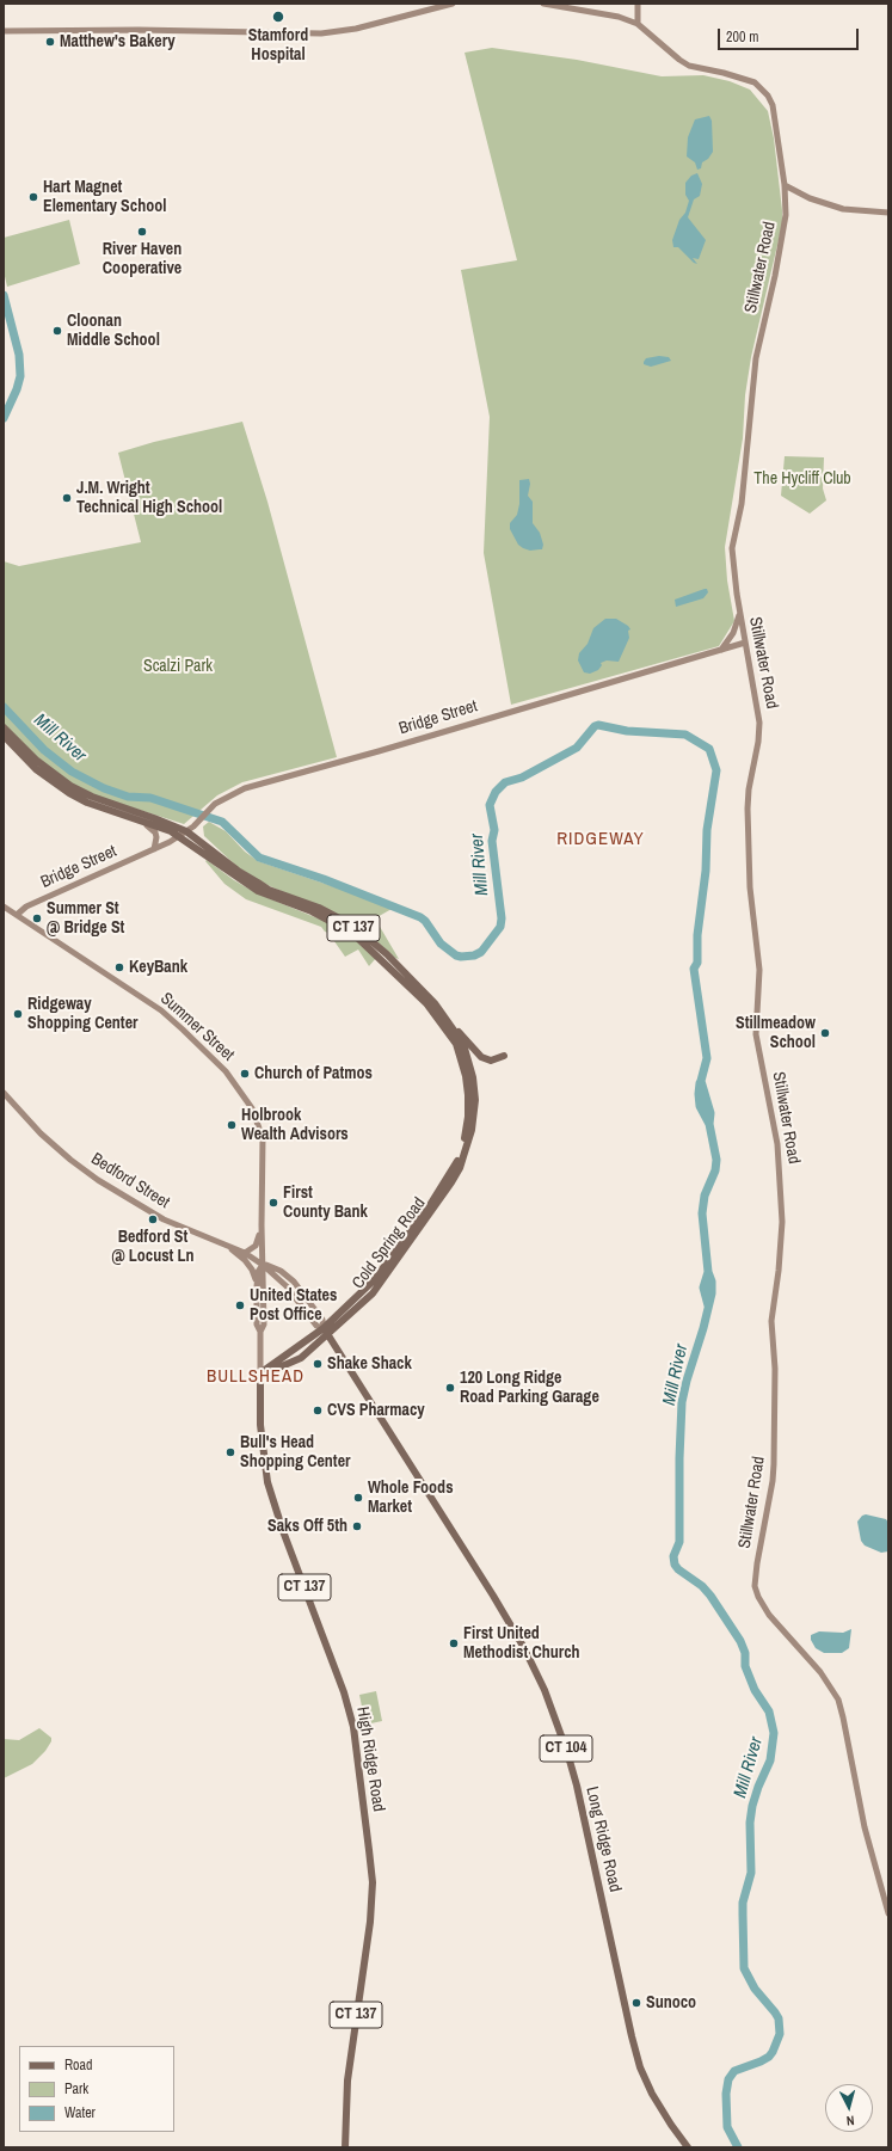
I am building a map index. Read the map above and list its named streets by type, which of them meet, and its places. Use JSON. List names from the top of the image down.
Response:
{
  "streets": {
    "main road": [
      "Stillwater Road",
      "Bridge Street",
      "CT 137",
      "Summer Street",
      "Bedford Street",
      "Cold Spring Road",
      "CT 104",
      "High Ridge Road",
      "Long Ridge Road"
    ]
  },
  "crossings": [
    ["Stillwater Road", "Bridge Street"],
    ["Bridge Street", "CT 137"],
    ["Bridge Street", "Summer Street"],
    ["CT 137", "Cold Spring Road"],
    ["Summer Street", "Bedford Street"],
    ["Summer Street", "High Ridge Road"],
    ["Summer Street", "Long Ridge Road"],
    ["Bedford Street", "High Ridge Road"],
    ["Bedford Street", "Long Ridge Road"],
    ["Cold Spring Road", "High Ridge Road"],
    ["Cold Spring Road", "Long Ridge Road"],
    ["High Ridge Road", "Long Ridge Road"]
  ],
  "districts": ["RIDGEWAY", "BULLSHEAD"],
  "water": ["Mill River"],
  "parks": ["The Hycliff Club", "Scalzi Park"],
  "places": [
    "Stamford Hospital",
    "Matthew's Bakery",
    "Hart Magnet Elementary School",
    "River Haven Cooperative",
    "Cloonan Middle School",
    "J.M. Wright Technical High School",
    "Summer St @ Bridge St",
    "KeyBank",
    "Ridgeway Shopping Center",
    "Stillmeadow School",
    "Church of Patmos",
    "Holbrook Wealth Advisors",
    "First County Bank",
    "Bedford St @ Locust Ln",
    "United States Post Office",
    "Shake Shack",
    "120 Long Ridge Road Parking Garage",
    "CVS Pharmacy",
    "Bull's Head Shopping Center",
    "Whole Foods Market",
    "Saks Off 5th",
    "First United Methodist Church",
    "Sunoco"
  ],
  "legend": ["Road", "Park", "Water"],
  "scale_bar": "200 m",
  "north": "bottom"
}
